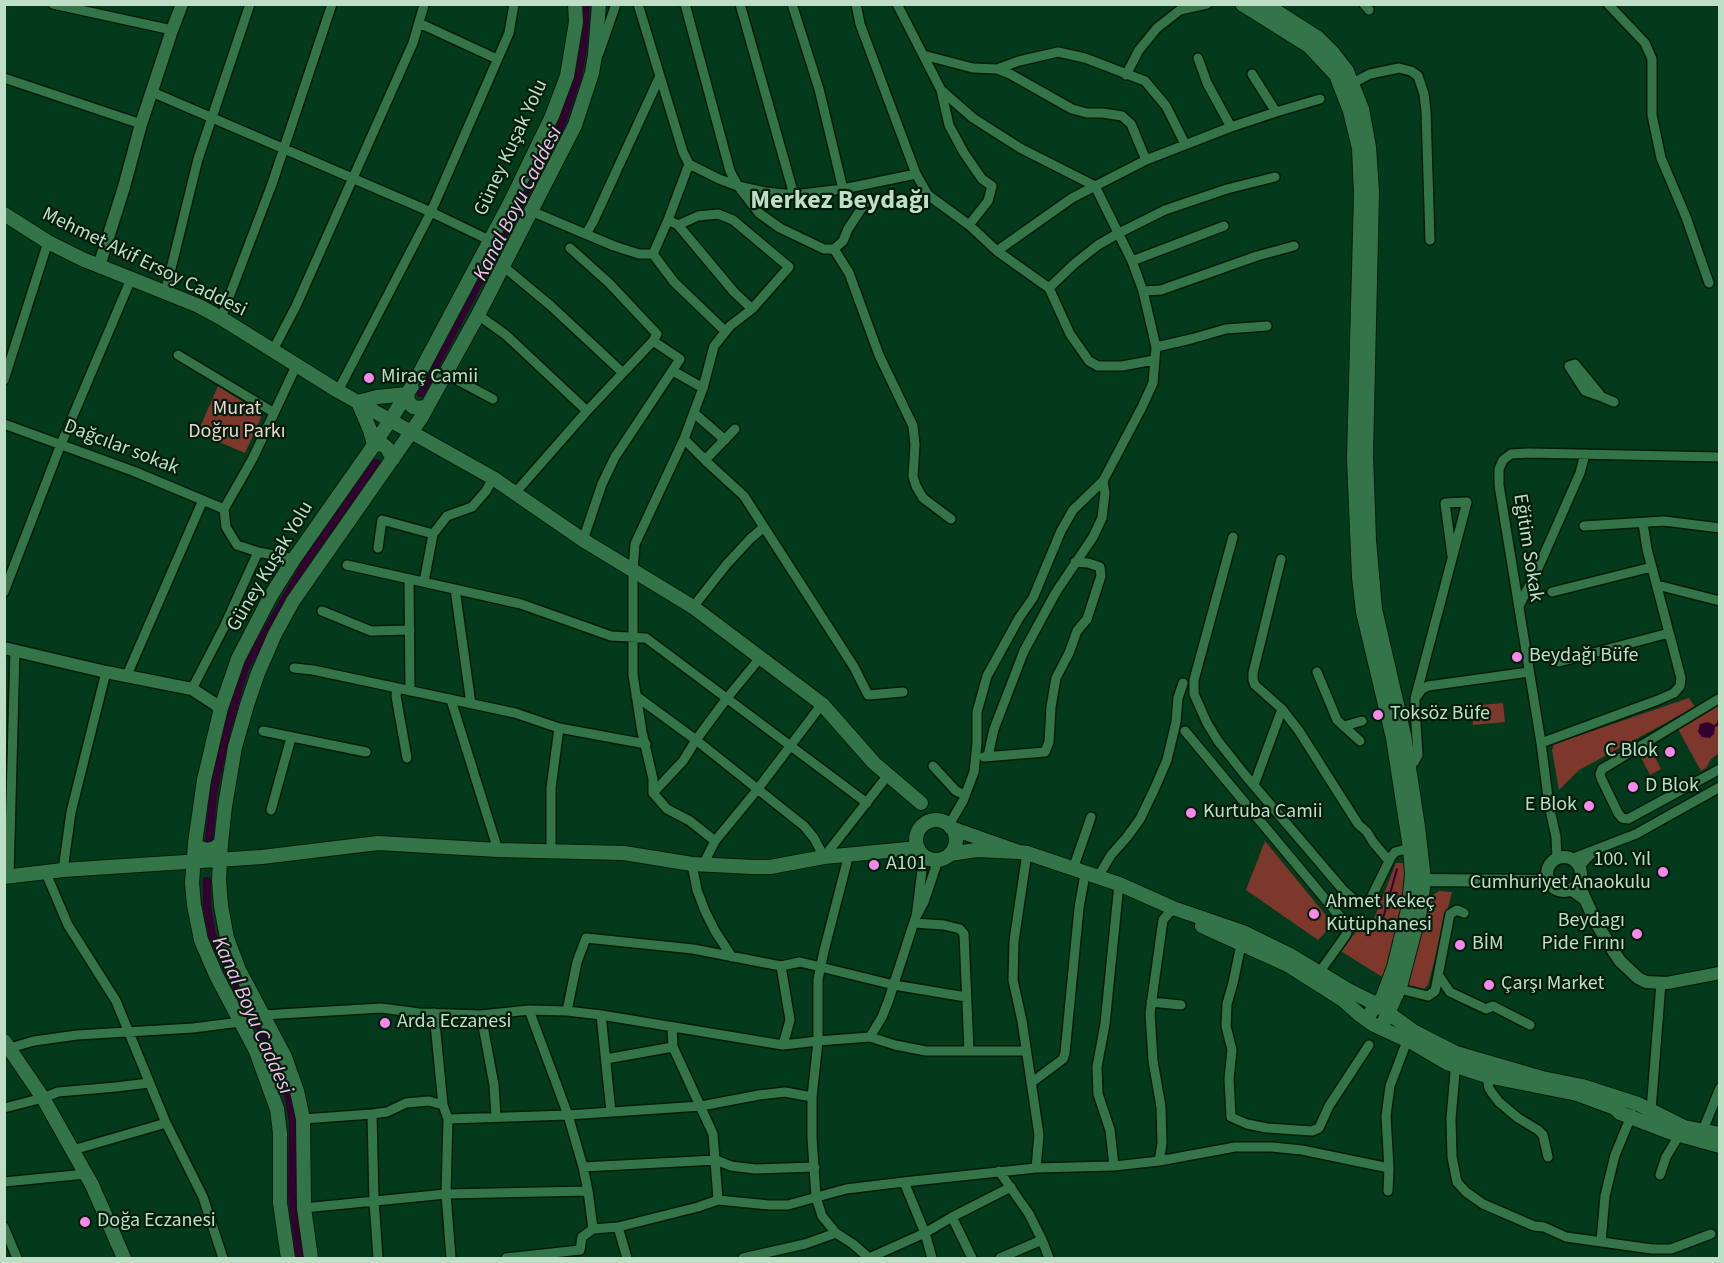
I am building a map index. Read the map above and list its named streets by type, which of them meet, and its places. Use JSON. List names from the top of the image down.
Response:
{
  "streets": {
    "main road": ["Güney Kuşak Yolu", "Mehmet Akif Ersoy Caddesi"],
    "street": ["Dağcılar sokak", "Eğitim Sokak"]
  },
  "crossings": [
    ["Güney Kuşak Yolu", "Mehmet Akif Ersoy Caddesi"]
  ],
  "districts": ["Merkez Beydağı"],
  "water": ["Kanal Boyu Caddesi"],
  "parks": ["Murat Doğru Parkı"],
  "places": [
    "Miraç Camii",
    "Beydağı Büfe",
    "Toksöz Büfe",
    "C Blok",
    "D Blok",
    "E Blok",
    "Kurtuba Camii",
    "A101",
    "100. Yıl Cumhuriyet Anaokulu",
    "Ahmet Kekeç Kütüphanesi",
    "Beydagı Pide Fırını",
    "BİM",
    "Çarşı Market",
    "Arda Eczanesi",
    "Doğa Eczanesi"
  ]
}
